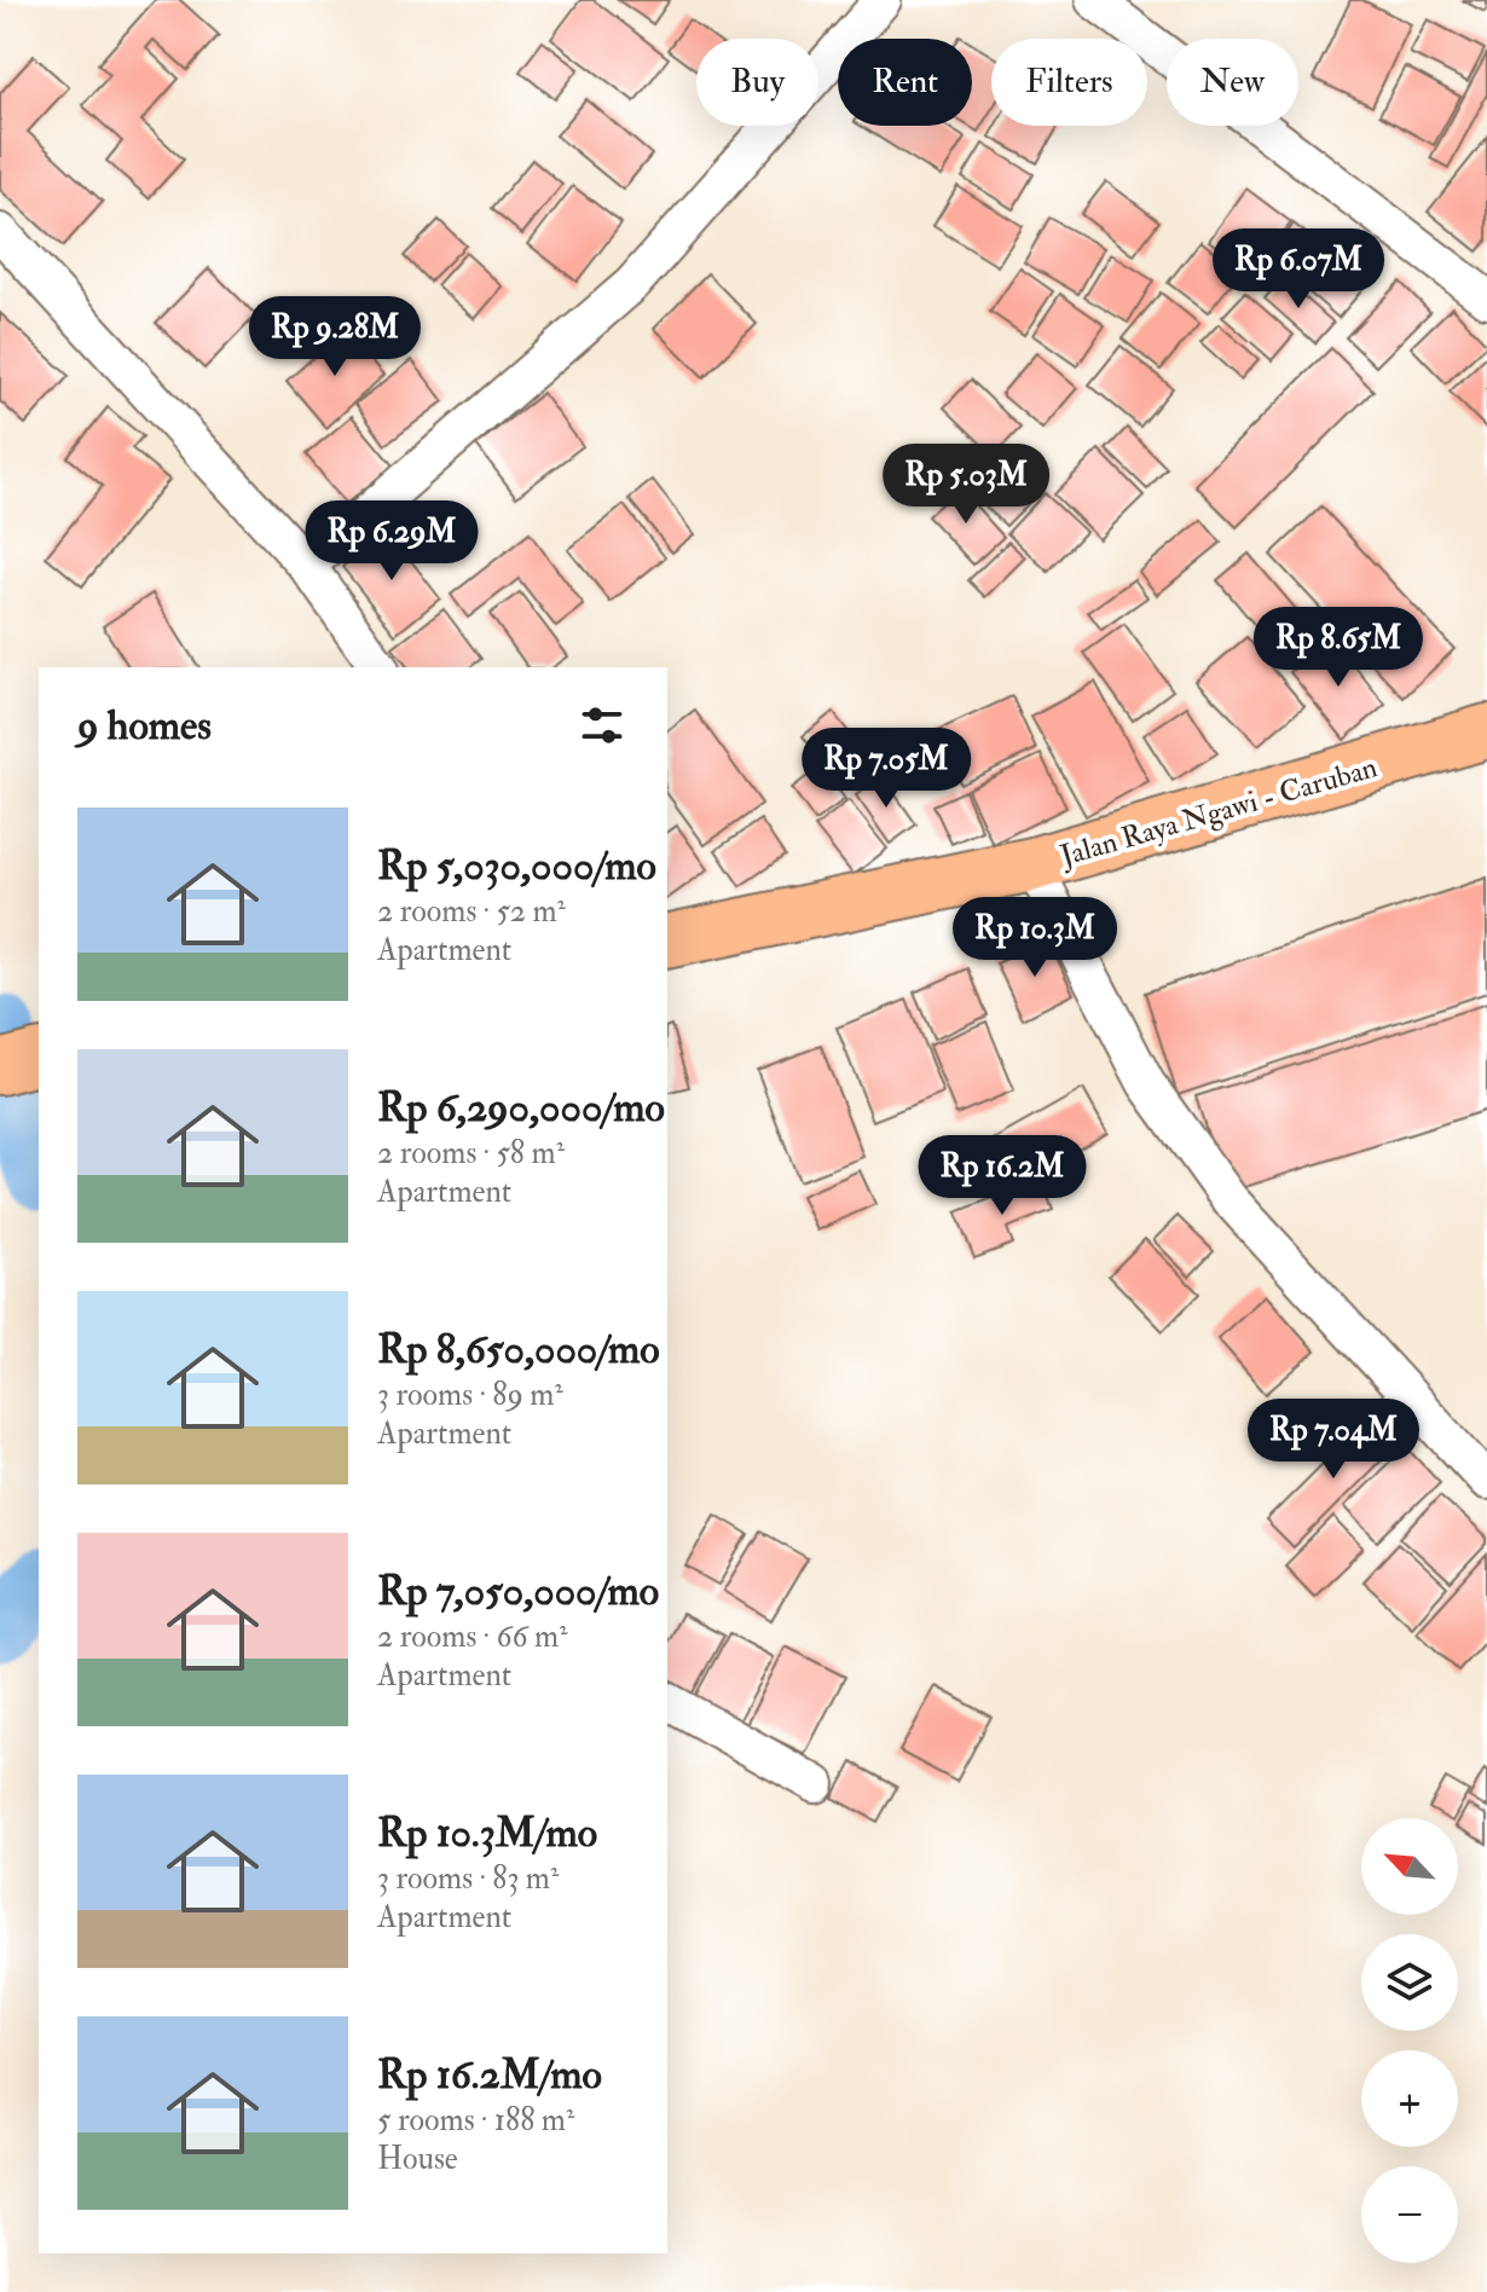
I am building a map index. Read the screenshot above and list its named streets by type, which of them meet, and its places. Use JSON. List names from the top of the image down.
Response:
{
  "streets": {
    "highway": ["Jalan Raya Ngawi - Caruban"]
  },
  "north": "top left",
  "page": {
    "chip": [
      "Buy",
      "Rent",
      "Filters",
      "New"
    ],
    "price": [
      "Rp 6.07M",
      "Rp 9.28M",
      "Rp 5.03M",
      "Rp 6.29M",
      "Rp 8.65M",
      "Rp 7.05M",
      "Rp 10.3M",
      "Rp 16.2M",
      "Rp 7.04M"
    ],
    "heading": "9 homes",
    "list": [
      {
        "name": "Rp 5,030,000/mo",
        "note": "2 rooms · 52 m² · Apartment"
      },
      {
        "name": "Rp 6,290,000/mo",
        "note": "2 rooms · 58 m² · Apartment"
      },
      {
        "name": "Rp 8,650,000/mo",
        "note": "3 rooms · 89 m² · Apartment"
      },
      {
        "name": "Rp 7,050,000/mo",
        "note": "2 rooms · 66 m² · Apartment"
      },
      {
        "name": "Rp 10.3M/mo",
        "note": "3 rooms · 83 m² · Apartment"
      },
      {
        "name": "Rp 16.2M/mo",
        "note": "5 rooms · 188 m² · House"
      }
    ],
    "map_buttons": ["+", "−"]
  }
}
